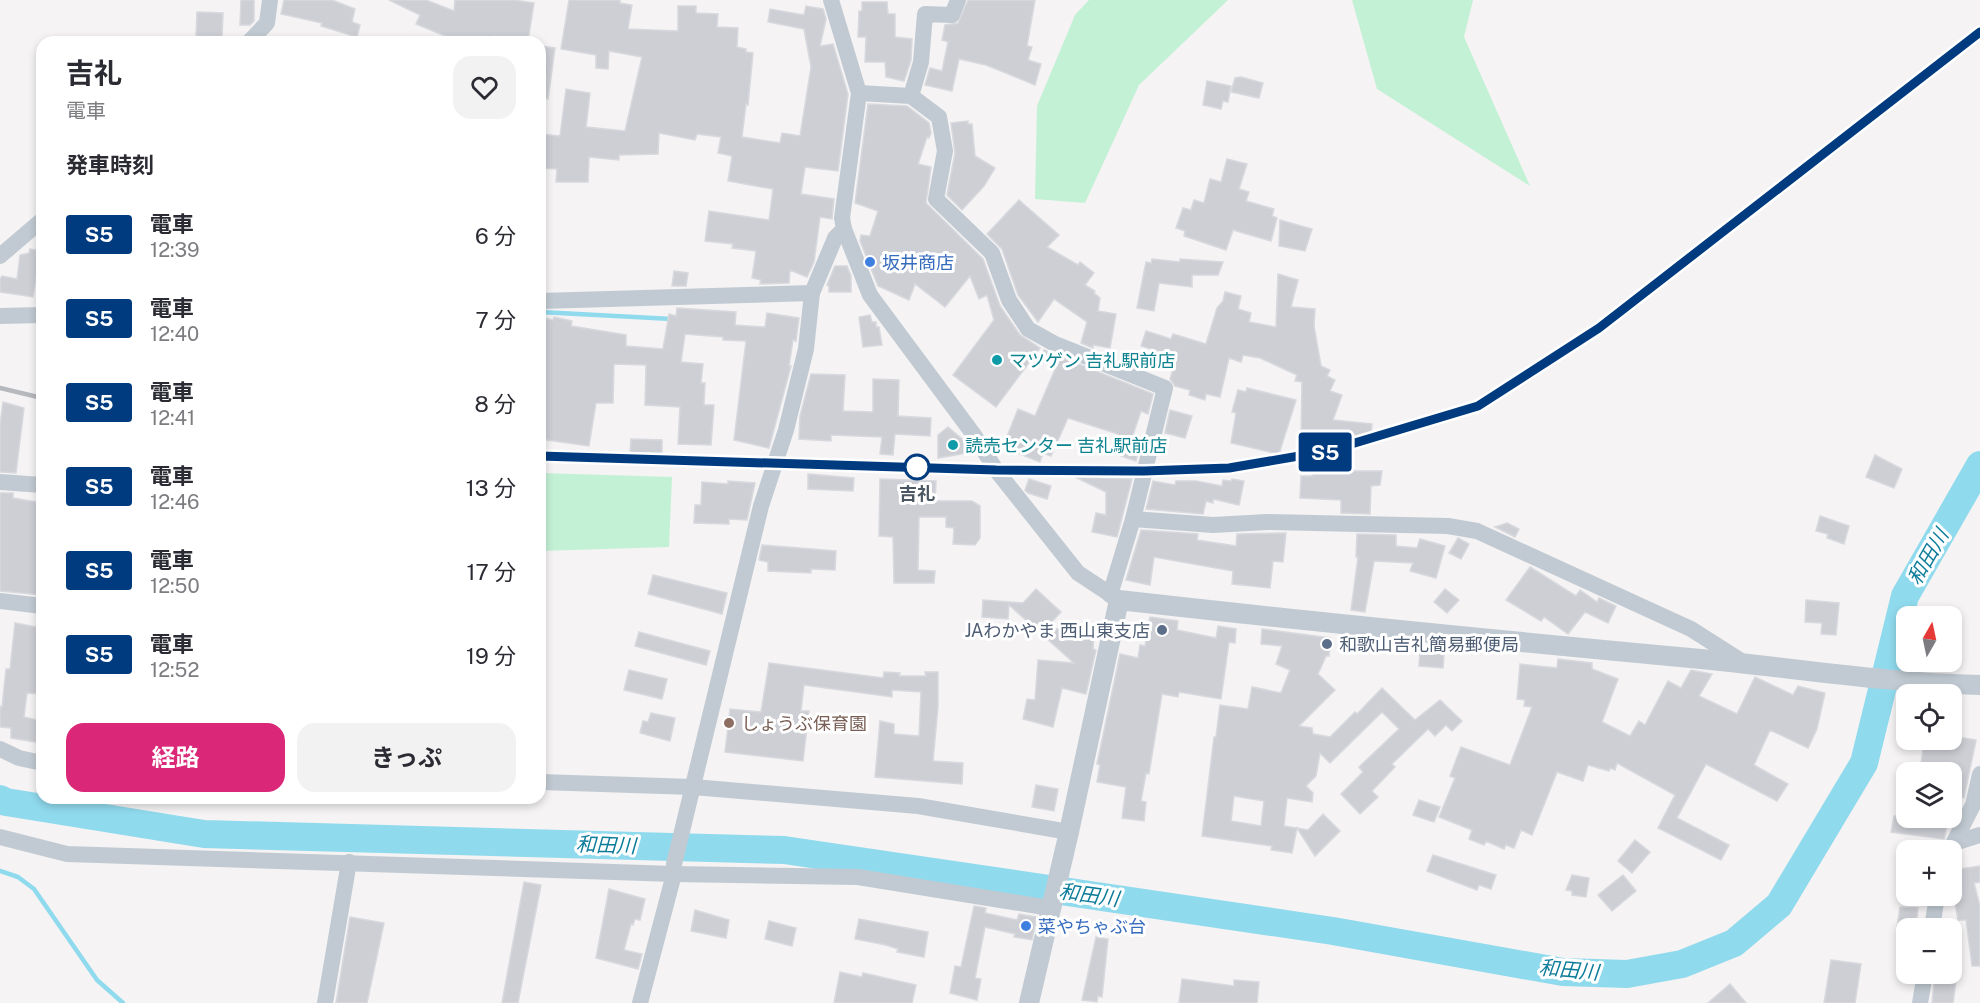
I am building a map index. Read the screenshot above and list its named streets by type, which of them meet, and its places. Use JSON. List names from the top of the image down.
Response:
{
  "water": ["和田川"],
  "places": [
    "坂井商店",
    "マツゲン 吉礼駅前店",
    "読売センター 吉礼駅前店",
    "吉礼",
    "JAわかやま 西山東支店",
    "和歌山吉礼簡易郵便局",
    "しょうぶ保育園",
    "菜やちゃぶ台"
  ],
  "north": "top",
  "page": {
    "on_map": "S5",
    "heading": [
      ["吉礼", "電車"],
      "発車時刻"
    ],
    "list": [
      {
        "mark": "S5",
        "name": "電車",
        "note": "12:39",
        "value": "6 分"
      },
      {
        "mark": "S5",
        "name": "電車",
        "note": "12:40",
        "value": "7 分"
      },
      {
        "mark": "S5",
        "name": "電車",
        "note": "12:41",
        "value": "8 分"
      },
      {
        "mark": "S5",
        "name": "電車",
        "note": "12:46",
        "value": "13 分"
      },
      {
        "mark": "S5",
        "name": "電車",
        "note": "12:50",
        "value": "17 分"
      },
      {
        "mark": "S5",
        "name": "電車",
        "note": "12:52",
        "value": "19 分"
      }
    ],
    "map_buttons": ["+", "−"],
    "buttons": ["経路", "きっぷ"]
  }
}
